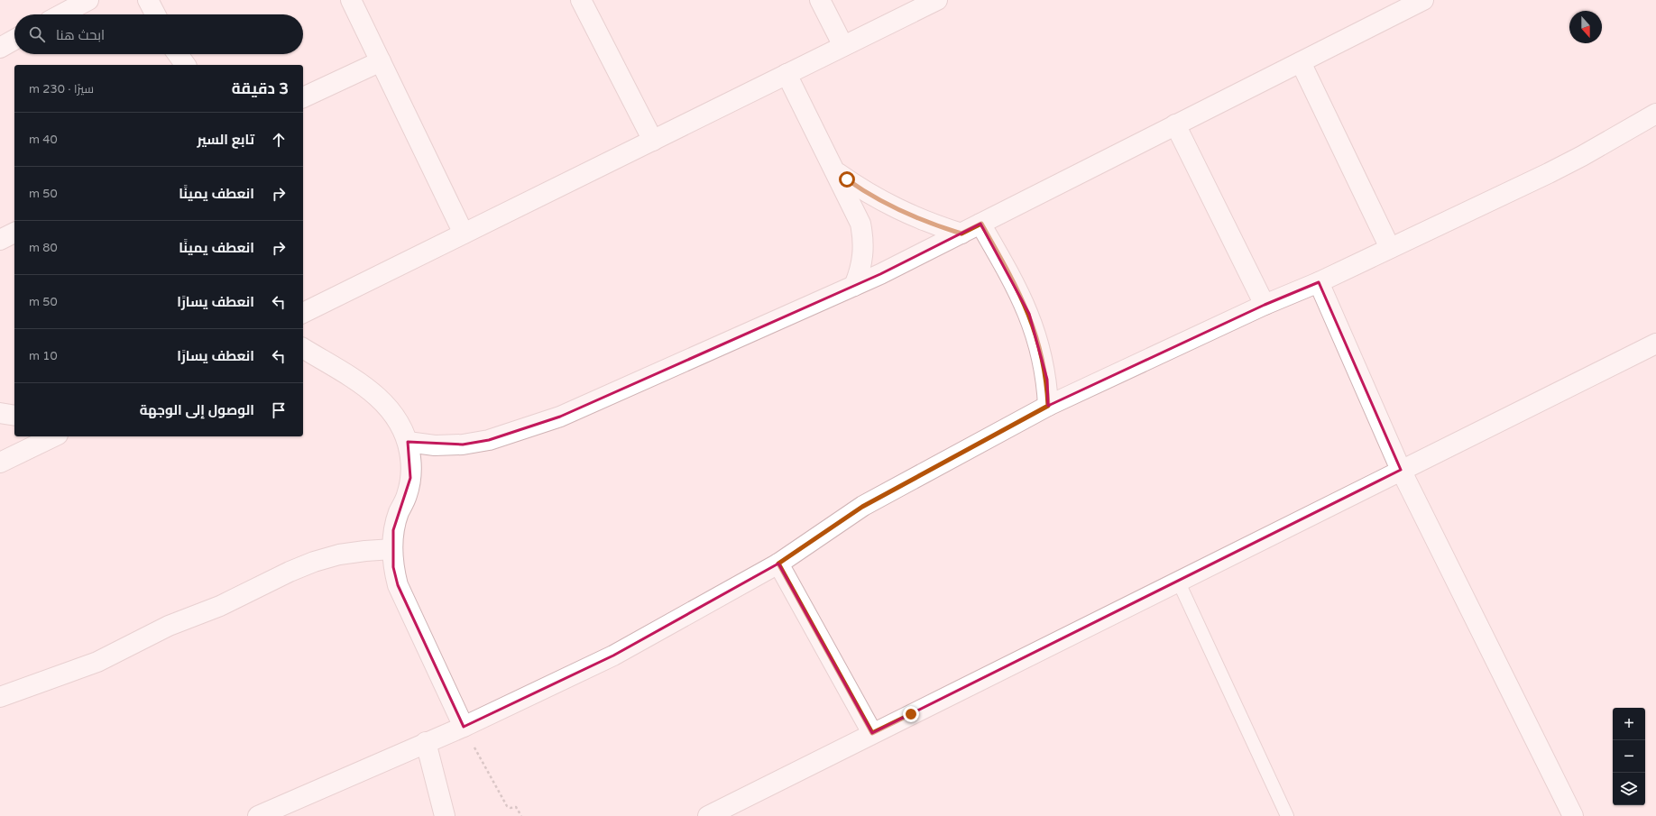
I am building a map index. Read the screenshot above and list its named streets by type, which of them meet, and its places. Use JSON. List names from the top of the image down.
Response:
{
  "north": "bottom",
  "page": {
    "search": "ابحث هنا",
    "heading": ["3 دقيقة", "سيرًا · 230 m"],
    "list": [
      ["تابع السير", "40 m"],
      ["انعطف يمينًا", "50 m"],
      ["انعطف يمينًا", "80 m"],
      ["انعطف يسارًا", "50 m"],
      ["انعطف يسارًا", "10 m"],
      "الوصول إلى الوجهة"
    ],
    "map_buttons": ["+", "−"]
  }
}
